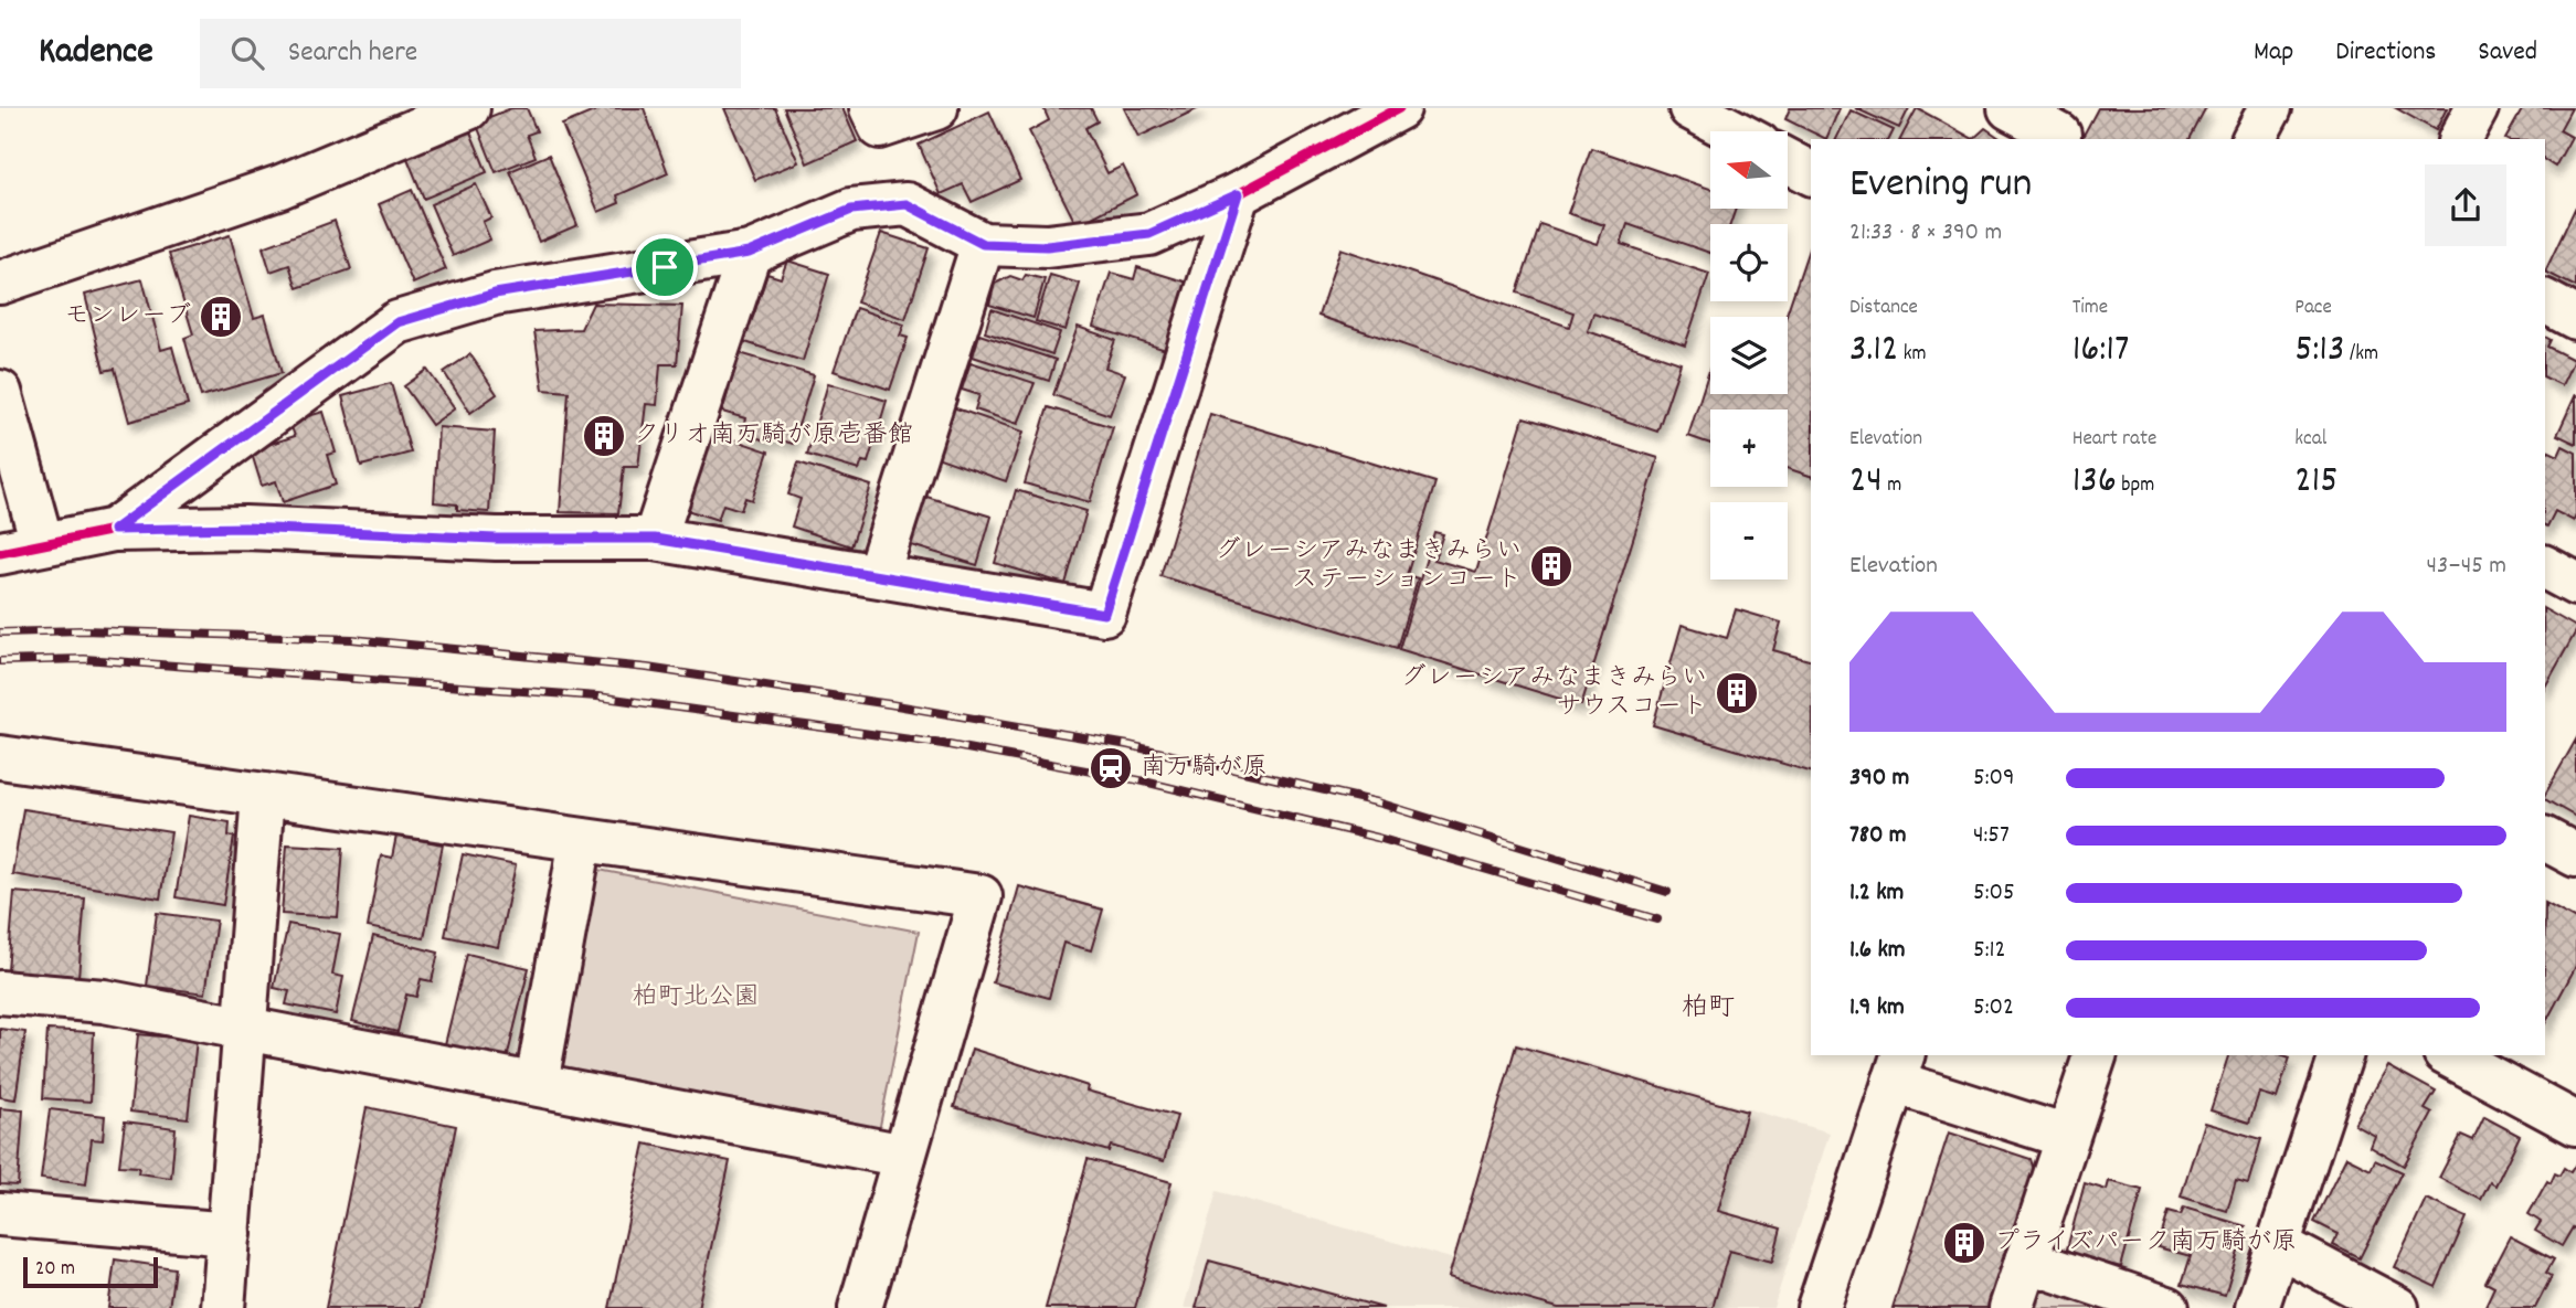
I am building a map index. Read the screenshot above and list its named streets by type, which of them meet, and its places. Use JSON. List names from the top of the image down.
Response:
{
  "districts": ["柏町"],
  "parks": ["柏町北公園"],
  "places": {
    "building": [
      "モンレーブ",
      "クリオ南万騎が原壱番館",
      "グレーシアみなまきみらい ステーションコート",
      "グレーシアみなまきみらい サウスコート",
      "プライズパーク南万騎が原"
    ],
    "station": ["南万騎が原"]
  },
  "scale_bar": "20 m",
  "north": "left",
  "page": {
    "header": "Kadence",
    "search": "Search here",
    "nav": ["Map", "Directions", "Saved"],
    "map_buttons": ["+", "−"],
    "heading": ["Evening run", "21:33 · 8 × 390 m"],
    "stats": [
      ["Distance", "3.12 km"],
      ["Time", "16:17"],
      ["Pace", "5:13 /km"],
      ["Elevation", "24 m"],
      ["Heart rate", "136 bpm"],
      ["kcal", "215"]
    ],
    "chart": ["Elevation", "43–45 m"],
    "list": [
      {
        "name": "390 m",
        "note": "5:09"
      },
      {
        "name": "780 m",
        "note": "4:57"
      },
      {
        "name": "1.2 km",
        "note": "5:05"
      },
      {
        "name": "1.6 km",
        "note": "5:12"
      },
      {
        "name": "1.9 km",
        "note": "5:02"
      }
    ],
    "scale": "20 m"
  }
}
